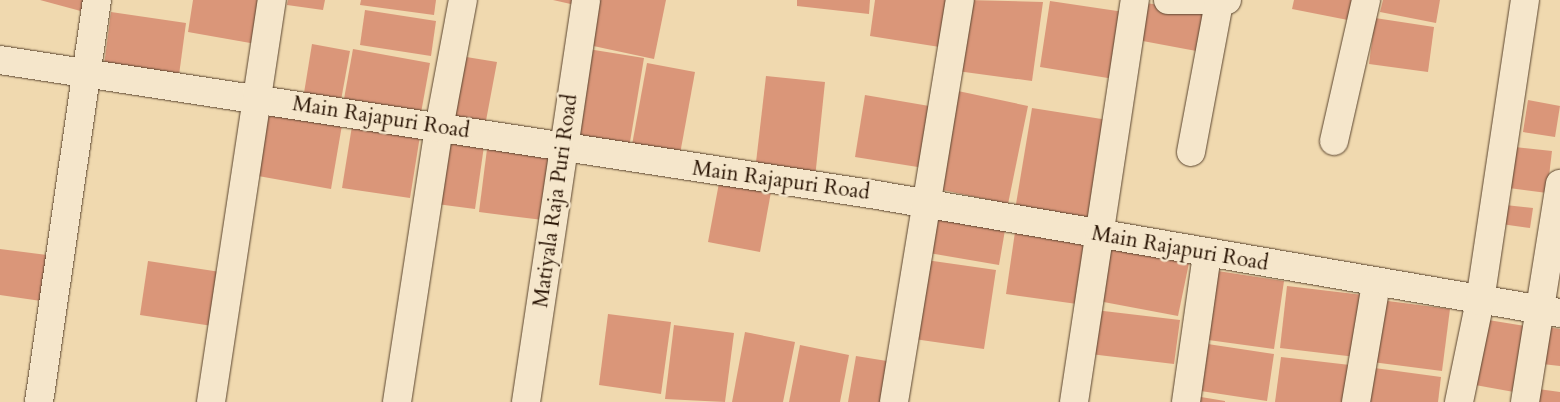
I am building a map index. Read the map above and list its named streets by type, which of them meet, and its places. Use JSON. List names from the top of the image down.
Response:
{
  "streets": {
    "street": ["Main Rajapuri Road", "Matiyala Raja Puri Road"]
  },
  "crossings": [
    ["Main Rajapuri Road", "Matiyala Raja Puri Road"]
  ]
}
